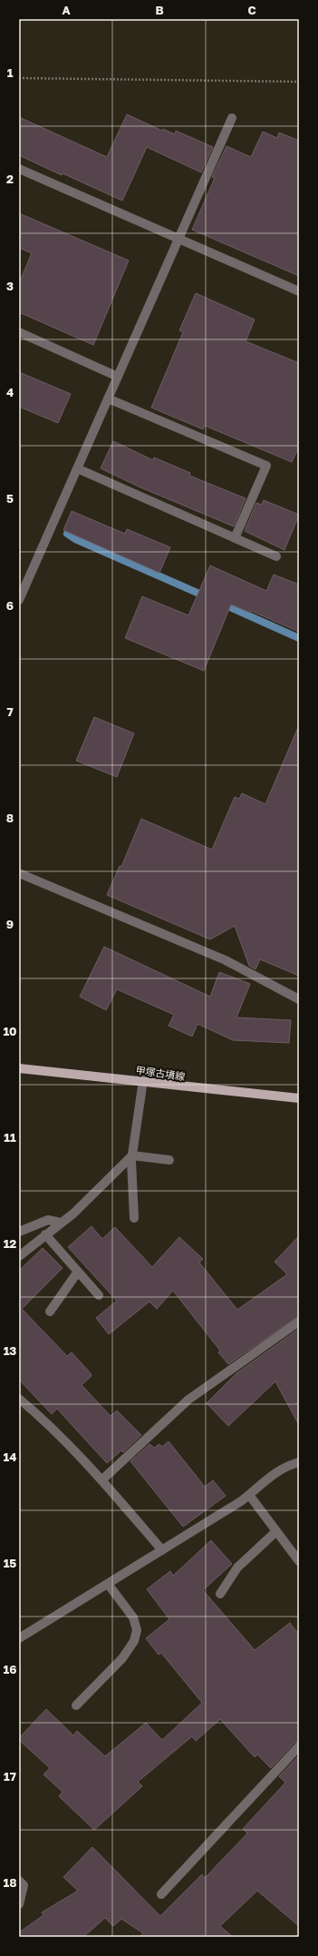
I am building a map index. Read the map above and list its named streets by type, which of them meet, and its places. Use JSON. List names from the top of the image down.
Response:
{
  "streets": {
    "main road": ["甲塚古墳線"]
  },
  "grid": {
    "columns": ["A", "B", "C"],
    "rows": [
      "1",
      "2",
      "3",
      "4",
      "5",
      "6",
      "7",
      "8",
      "9",
      "10",
      "11",
      "12",
      "13",
      "14",
      "15",
      "16",
      "17",
      "18"
    ]
  }
}
